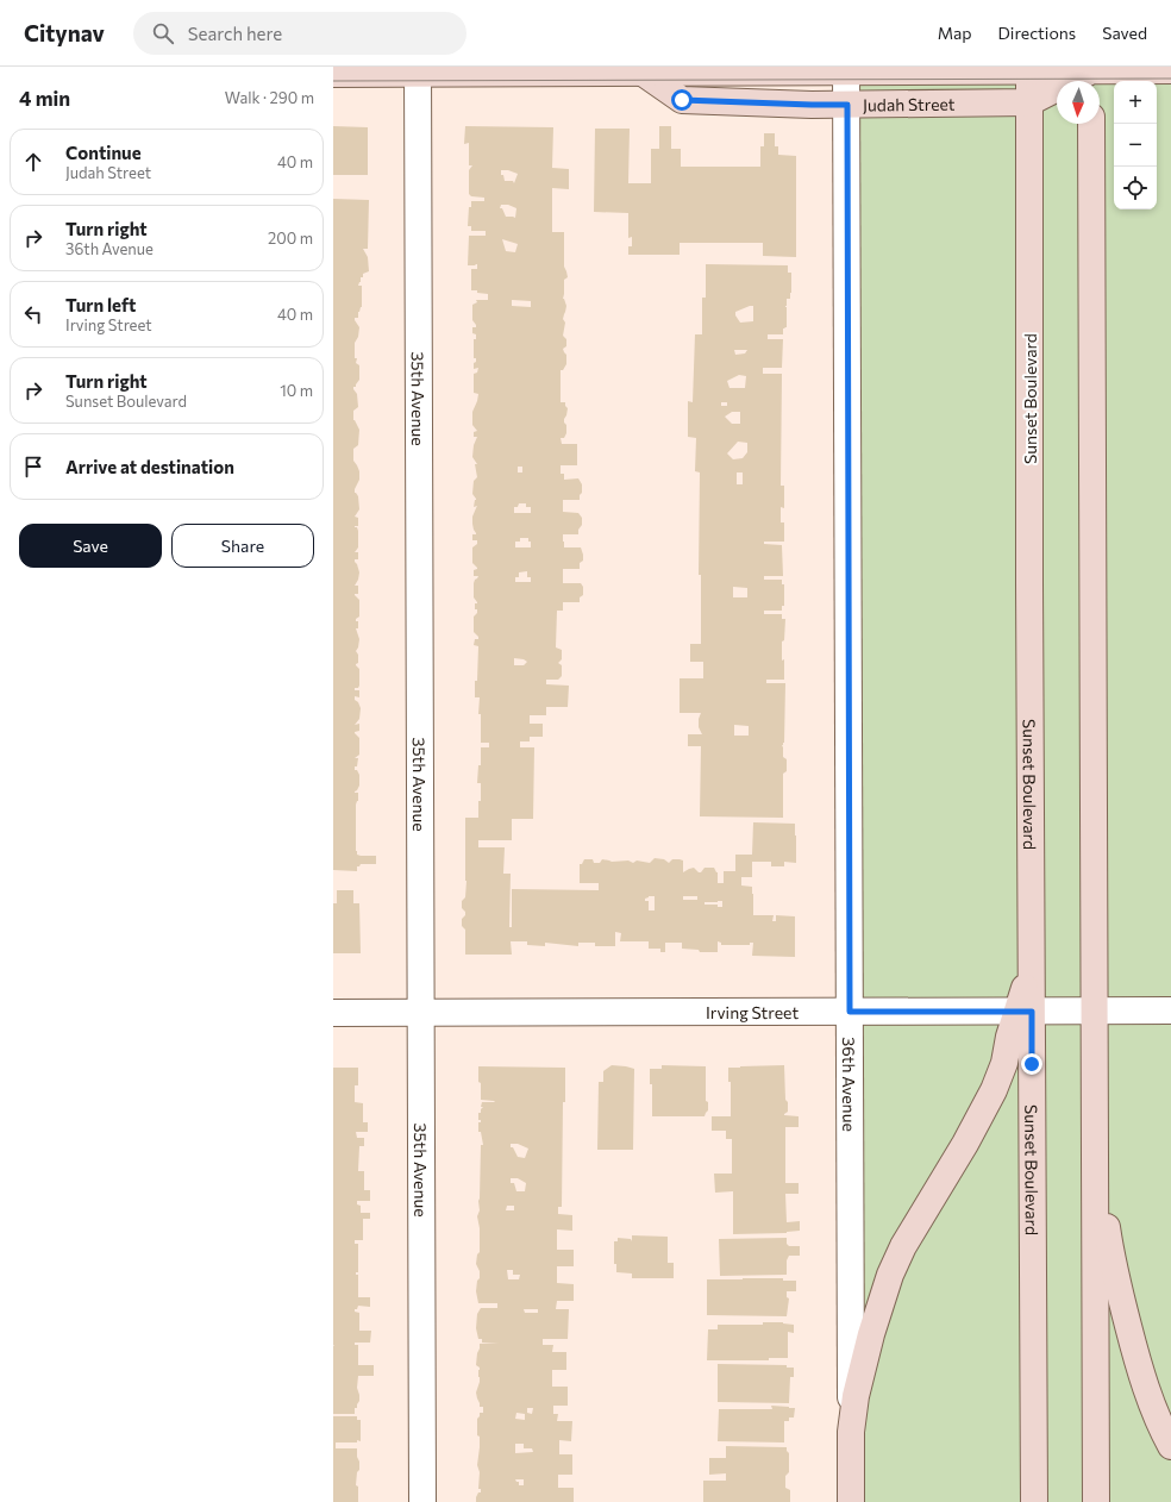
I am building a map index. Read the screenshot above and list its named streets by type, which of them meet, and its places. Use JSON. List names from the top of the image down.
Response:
{
  "streets": {
    "main road": ["Judah Street", "Sunset Boulevard", "36th Avenue"],
    "street": ["35th Avenue", "Irving Street"]
  },
  "crossings": [
    ["Judah Street", "35th Avenue"],
    ["Judah Street", "Sunset Boulevard"],
    ["Judah Street", "36th Avenue"],
    ["35th Avenue", "Irving Street"],
    ["Sunset Boulevard", "Irving Street"],
    ["Sunset Boulevard", "36th Avenue"],
    ["Irving Street", "36th Avenue"]
  ],
  "north": "bottom",
  "page": {
    "header": "Citynav",
    "search": "Search here",
    "nav": ["Map", "Directions", "Saved"],
    "heading": ["4 min", "Walk · 290 m"],
    "map_buttons": ["+", "−"],
    "list": [
      ["Continue", "Judah Street", "40 m"],
      ["Turn right", "36th Avenue", "200 m"],
      ["Turn left", "Irving Street", "40 m"],
      ["Turn right", "Sunset Boulevard", "10 m"],
      "Arrive at destination"
    ],
    "buttons": ["Save", "Share"]
  }
}
